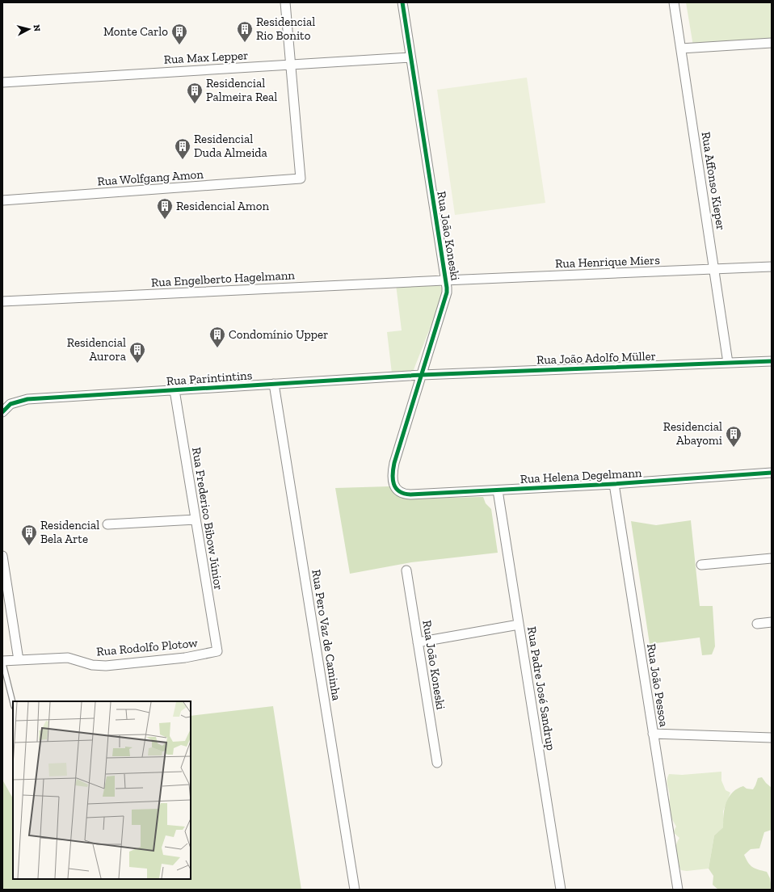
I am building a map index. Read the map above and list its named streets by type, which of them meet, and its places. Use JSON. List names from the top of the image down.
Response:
{
  "streets": {
    "street": [
      "Rua Max Lepper",
      "Rua Wolfgang Amon",
      "Rua Affonso Kieper",
      "Rua João Koneski",
      "Rua Henrique Miers",
      "Rua Engelberto Hagelmann",
      "Rua João Adolfo Müller",
      "Rua Parintintins",
      "Rua Helena Degelmann",
      "Rua Frederico Bibow Júnior",
      "Rua Pero Vaz de Caminha",
      "Rua Rodolfo Plotow",
      "Rua João Pessoa",
      "Rua Padre José Sandrup"
    ]
  },
  "crossings": [
    ["Rua Max Lepper", "Rua Wolfgang Amon"],
    ["Rua Max Lepper", "Rua João Koneski"],
    ["Rua Affonso Kieper", "Rua Henrique Miers"],
    ["Rua Affonso Kieper", "Rua João Adolfo Müller"],
    ["Rua João Koneski", "Rua Henrique Miers"],
    ["Rua João Koneski", "Rua Engelberto Hagelmann"],
    ["Rua João Koneski", "Rua João Adolfo Müller"],
    ["Rua João Koneski", "Rua Parintintins"],
    ["Rua João Koneski", "Rua Helena Degelmann"],
    ["Rua Henrique Miers", "Rua Engelberto Hagelmann"],
    ["Rua João Adolfo Müller", "Rua Parintintins"],
    ["Rua Parintintins", "Rua Frederico Bibow Júnior"],
    ["Rua Parintintins", "Rua Pero Vaz de Caminha"],
    ["Rua Helena Degelmann", "Rua João Pessoa"],
    ["Rua Helena Degelmann", "Rua Padre José Sandrup"],
    ["Rua Frederico Bibow Júnior", "Rua Rodolfo Plotow"]
  ],
  "places": {
    "building": [
      "Residencial Rio Bonito",
      "Monte Carlo",
      "Residencial Palmeira Real",
      "Residencial Duda Almeida",
      "Residencial Amon",
      "Condomínio Upper",
      "Residencial Aurora",
      "Residencial Abayomi",
      "Residencial Bela Arte"
    ]
  },
  "north": "right"
}
